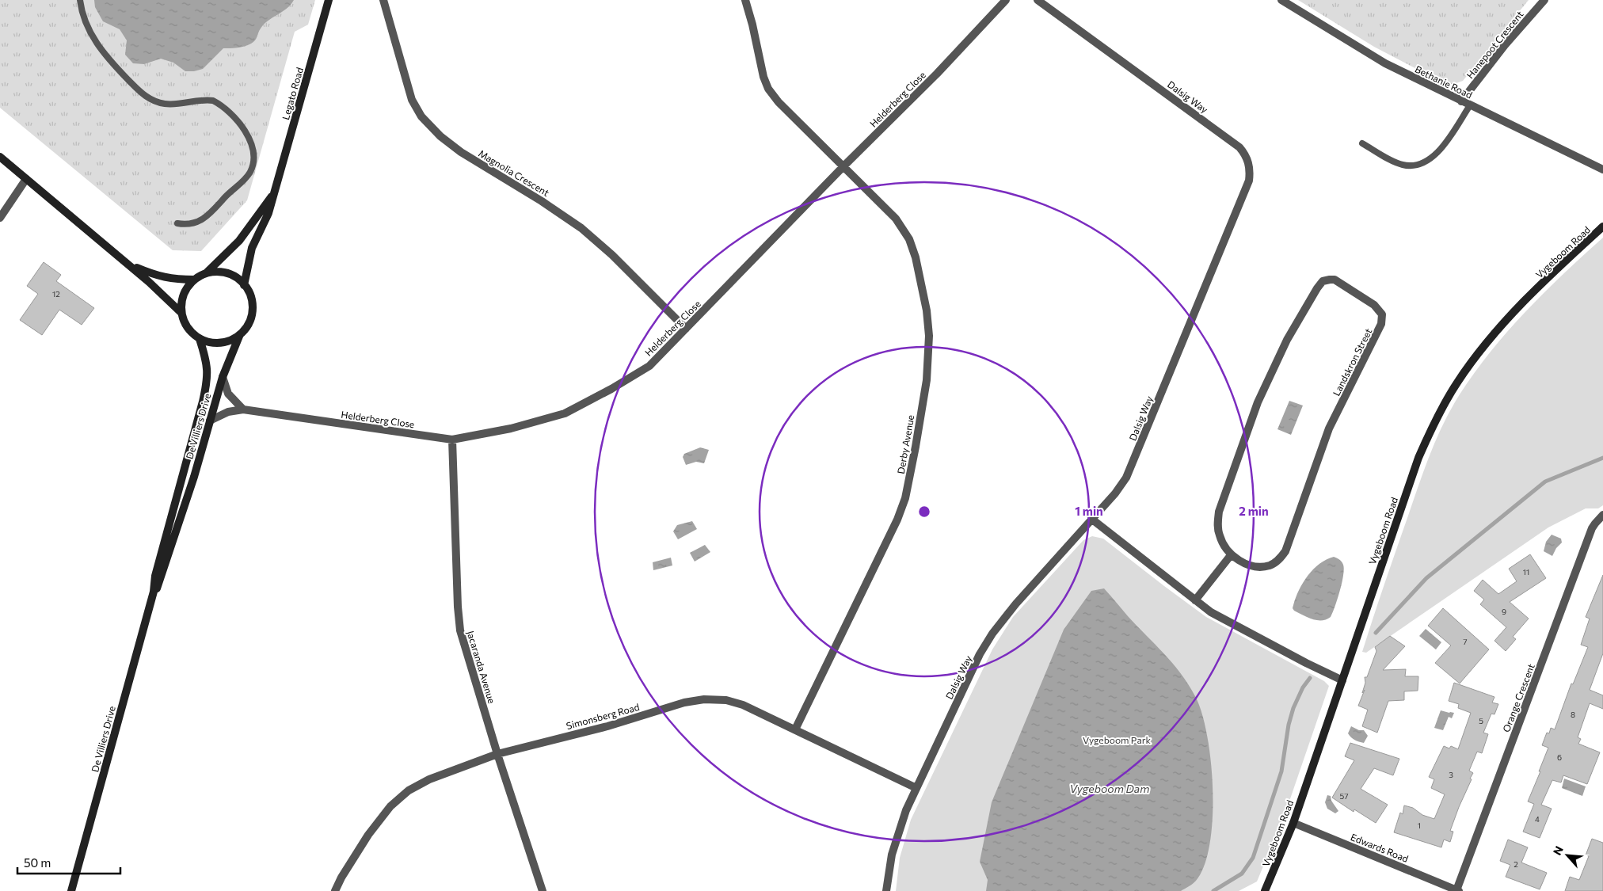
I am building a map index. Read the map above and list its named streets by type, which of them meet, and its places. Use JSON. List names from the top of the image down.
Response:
{
  "streets": {
    "street": [
      "Hanepoot Crescent",
      "Bethanie Road",
      "Legato Road",
      "Dalsig Way",
      "Helderberg Close",
      "Magnolia Crescent",
      "Vygeboom Road",
      "Landskron Street",
      "De Villiers Drive",
      "Derby Avenue",
      "Jacaranda Avenue",
      "Orange Crescent",
      "Simonsberg Road",
      "Edwards Road"
    ]
  },
  "crossings": [
    ["Hanepoot Crescent", "Bethanie Road"],
    ["Legato Road", "De Villiers Drive"],
    ["Dalsig Way", "Simonsberg Road"],
    ["Helderberg Close", "Magnolia Crescent"],
    ["Helderberg Close", "De Villiers Drive"],
    ["Helderberg Close", "Derby Avenue"],
    ["Helderberg Close", "Jacaranda Avenue"],
    ["Vygeboom Road", "Edwards Road"],
    ["Derby Avenue", "Simonsberg Road"],
    ["Jacaranda Avenue", "Simonsberg Road"],
    ["Orange Crescent", "Edwards Road"]
  ],
  "water": ["Vygeboom Dam"],
  "parks": ["Vygeboom Park"],
  "house_numbers": [
    "12",
    "11",
    "9",
    "7",
    "8",
    "5",
    "6",
    "3",
    "57",
    "4",
    "1",
    "2"
  ],
  "scale_bar": "50 m",
  "north": "top left",
  "rings": ["1 min", "2 min"]
}
